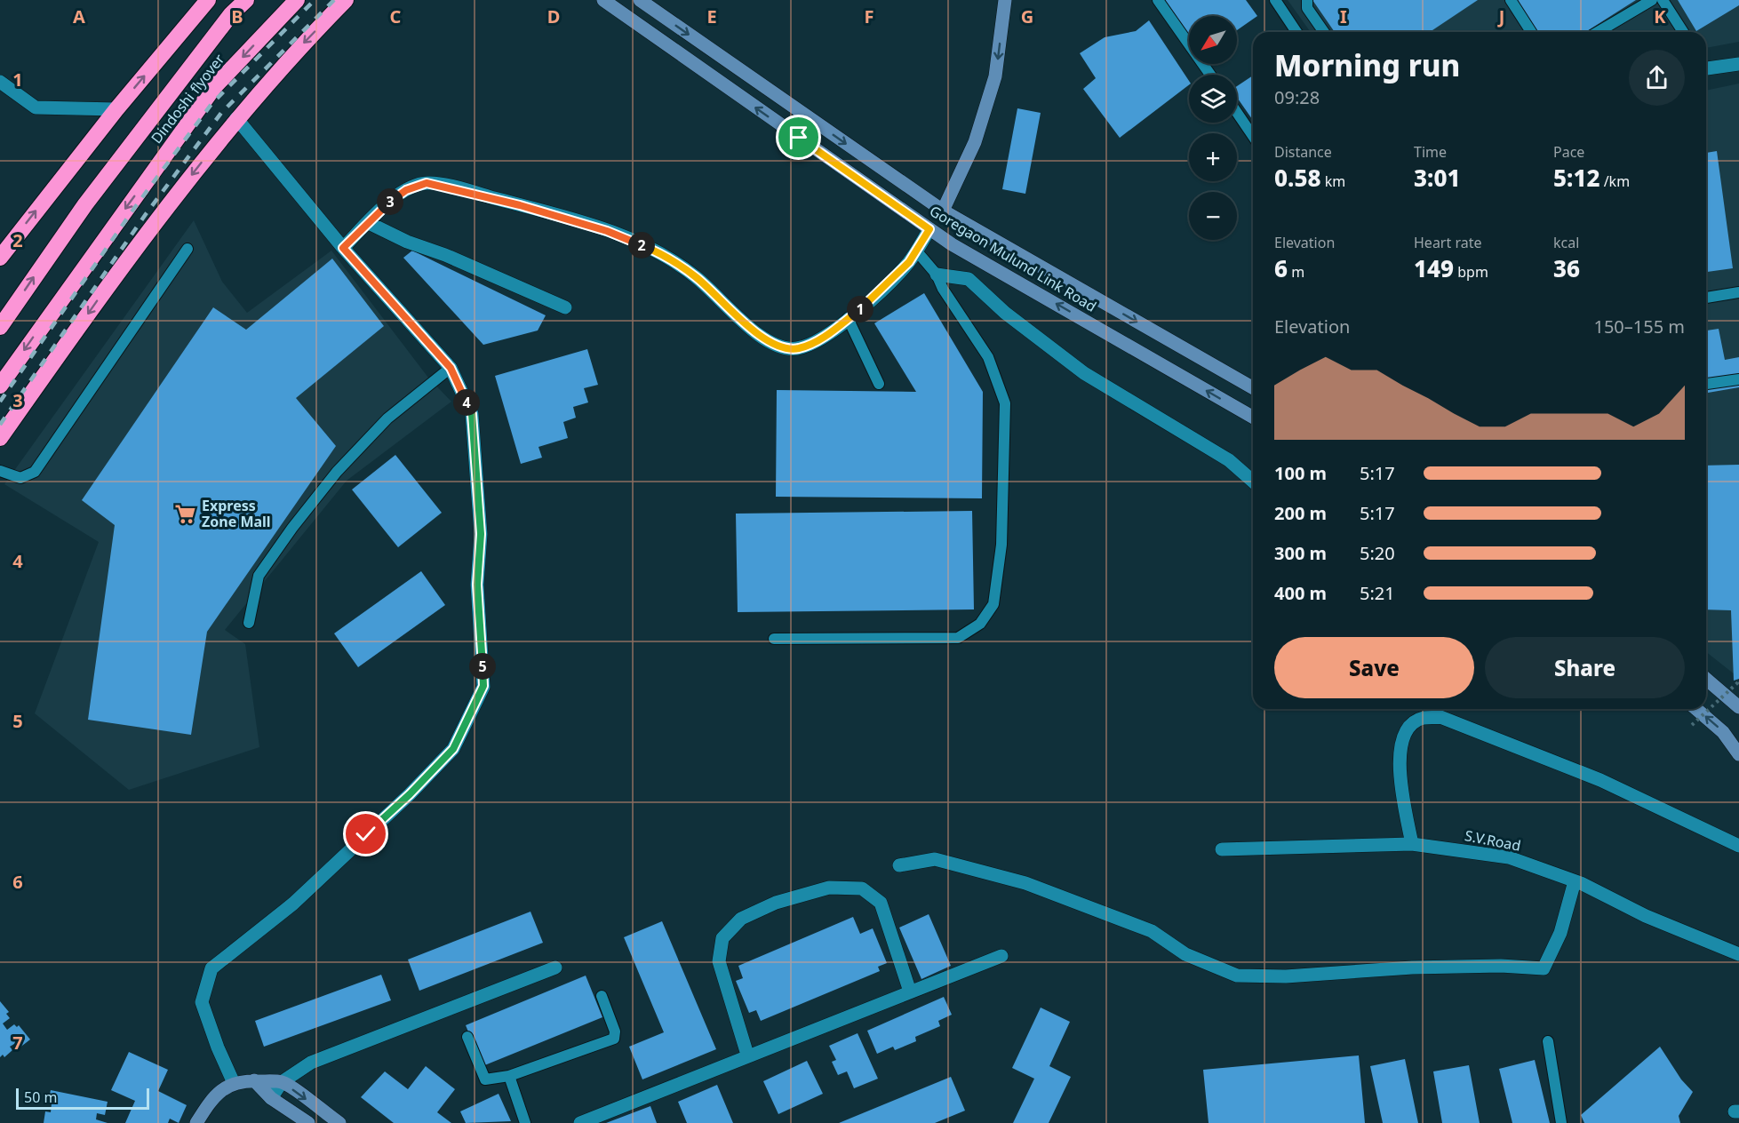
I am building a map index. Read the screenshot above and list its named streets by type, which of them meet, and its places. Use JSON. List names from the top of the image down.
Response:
{
  "streets": {
    "highway": ["Dindoshi flyover"],
    "main road": ["Goregaon Mulund Link Road"],
    "street": ["S.V.Road"]
  },
  "places": {
    "supermarket": ["Express Zone Mall"]
  },
  "scale_bar": "50 m",
  "north": "bottom left",
  "page": {
    "map_buttons": ["+", "−"],
    "heading": ["Morning run", "09:28"],
    "stats": [
      ["Distance", "0.58 km"],
      ["Time", "3:01"],
      ["Pace", "5:12 /km"],
      ["Elevation", "6 m"],
      ["Heart rate", "149 bpm"],
      ["kcal", "36"]
    ],
    "pins": [
      "3",
      "2",
      "1",
      "4",
      "5"
    ],
    "chart": ["Elevation", "150–155 m"],
    "list": [
      {
        "name": "100 m",
        "note": "5:17"
      },
      {
        "name": "200 m",
        "note": "5:17"
      },
      {
        "name": "300 m",
        "note": "5:20"
      },
      {
        "name": "400 m",
        "note": "5:21"
      }
    ],
    "buttons": ["Save", "Share"],
    "scale": "50 m"
  },
  "grid": {
    "columns": [
      "A",
      "B",
      "C",
      "D",
      "E",
      "F",
      "G",
      "I",
      "J",
      "K"
    ],
    "rows": [
      "1",
      "2",
      "3",
      "4",
      "5",
      "6",
      "7"
    ]
  }
}
